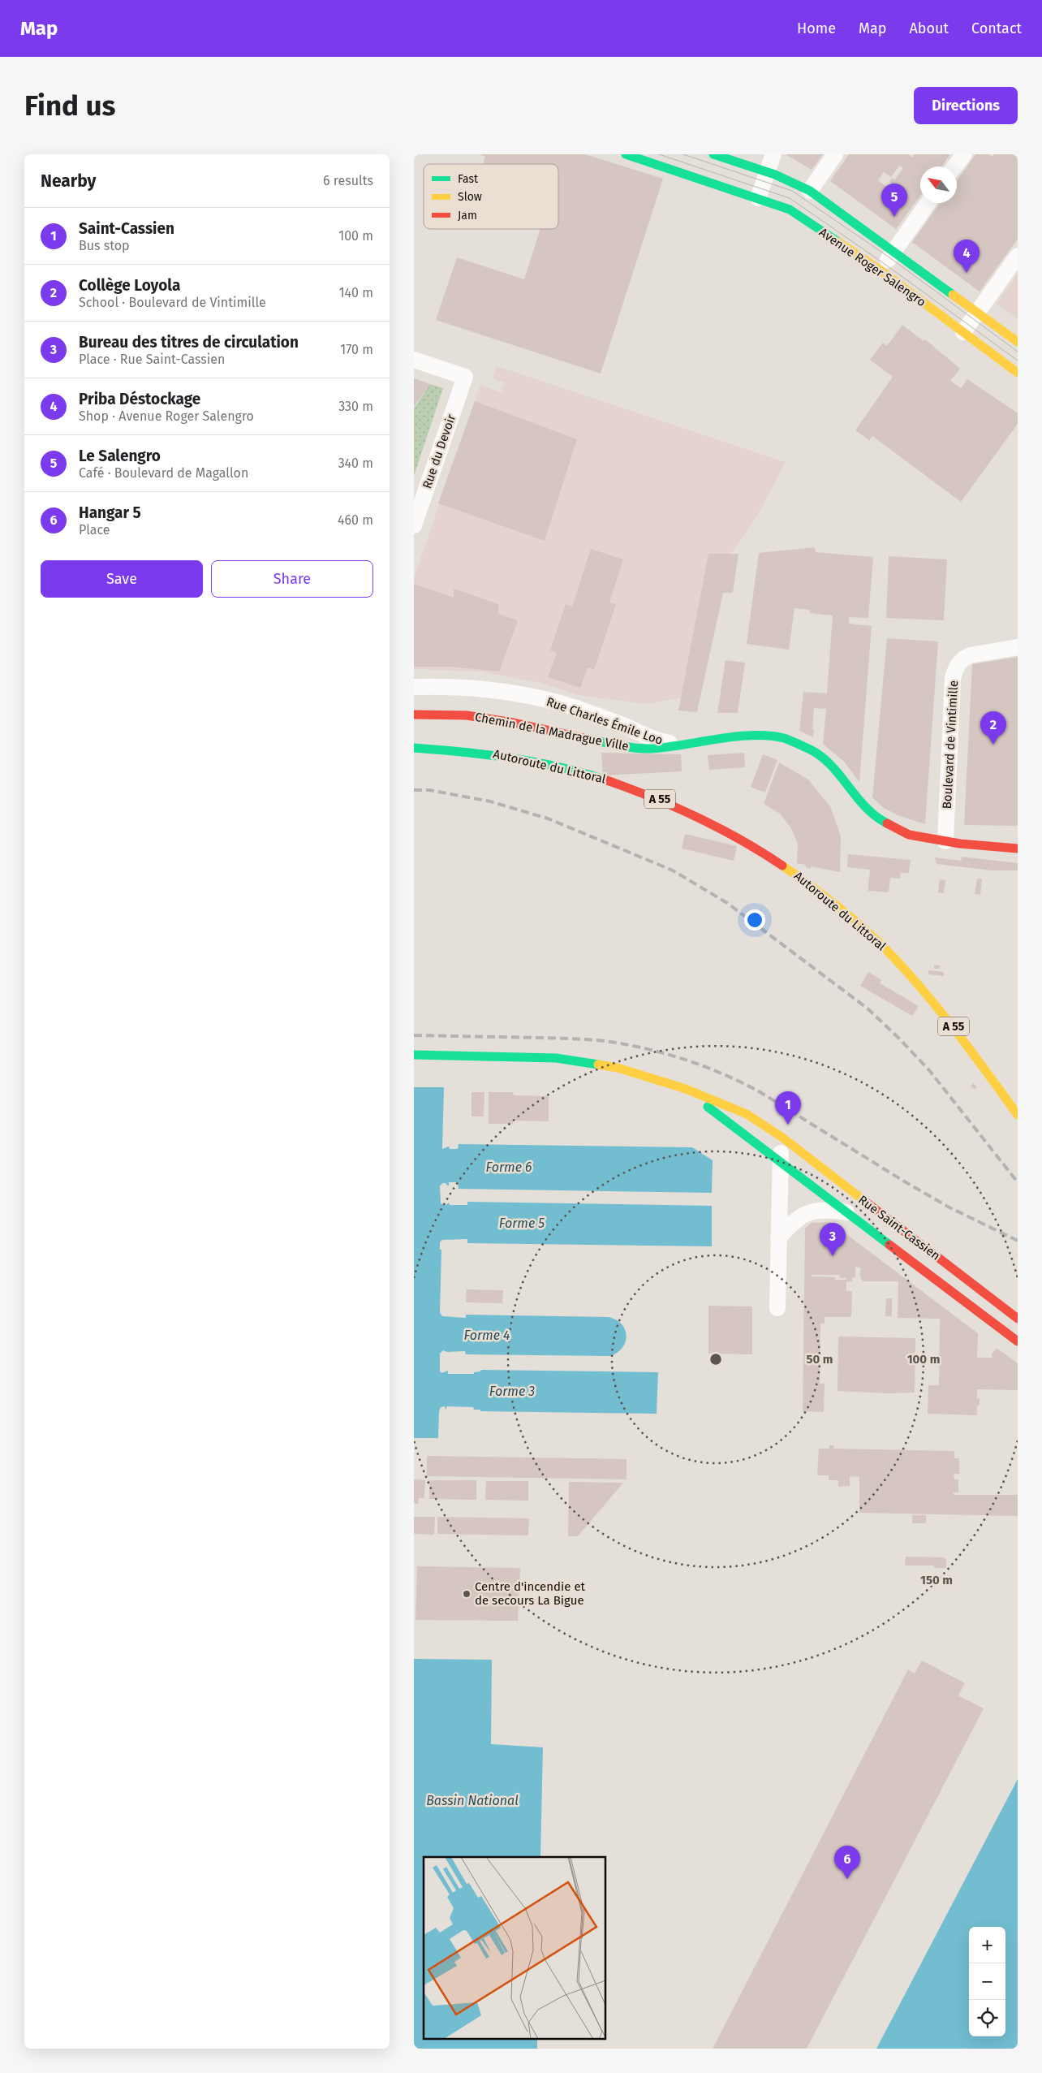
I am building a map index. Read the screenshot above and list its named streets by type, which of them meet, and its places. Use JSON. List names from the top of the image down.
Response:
{
  "streets": {
    "main road": [
      "Avenue Roger Salengro",
      "Chemin de la Madrague Ville",
      "Autoroute du Littoral",
      "A 55",
      "Rue Saint-Cassien"
    ],
    "street": ["Rue du Devoir", "Rue Charles Émile Loo", "Boulevard de Vintimille"]
  },
  "crossings": [
    ["Rue Charles Émile Loo", "Chemin de la Madrague Ville"],
    ["Chemin de la Madrague Ville", "Boulevard de Vintimille"]
  ],
  "water": [
    "Forme 6",
    "Forme 5",
    "Forme 4",
    "Forme 3",
    "Bassin National"
  ],
  "places": ["Centre d'incendie et de secours La Bigue"],
  "legend": ["Fast", "Slow", "Jam"],
  "north": "top left",
  "page": {
    "header": "Map",
    "nav": [
      "Home",
      "Map",
      "About",
      "Contact"
    ],
    "buttons": [
      "Directions",
      ["Save", "Share"]
    ],
    "title": "Find us",
    "heading": ["Nearby", "6 results"],
    "pins": [
      "5",
      "4",
      "2",
      "1",
      "3",
      "6"
    ],
    "list": [
      {
        "mark": "1",
        "name": "Saint-Cassien",
        "note": "Bus stop",
        "value": "100 m"
      },
      {
        "mark": "2",
        "name": "Collège Loyola",
        "note": "School · Boulevard de Vintimille",
        "value": "140 m"
      },
      {
        "mark": "3",
        "name": "Bureau des titres de circulation",
        "note": "Place · Rue Saint-Cassien",
        "value": "170 m"
      },
      {
        "mark": "4",
        "name": "Priba Déstockage",
        "note": "Shop · Avenue Roger Salengro",
        "value": "330 m"
      },
      {
        "mark": "5",
        "name": "Le Salengro",
        "note": "Café · Boulevard de Magallon",
        "value": "340 m"
      },
      {
        "mark": "6",
        "name": "Hangar 5",
        "note": "Place",
        "value": "460 m"
      }
    ],
    "map_buttons": ["+", "−"]
  },
  "rings": ["50 m", "100 m", "150 m"]
}
